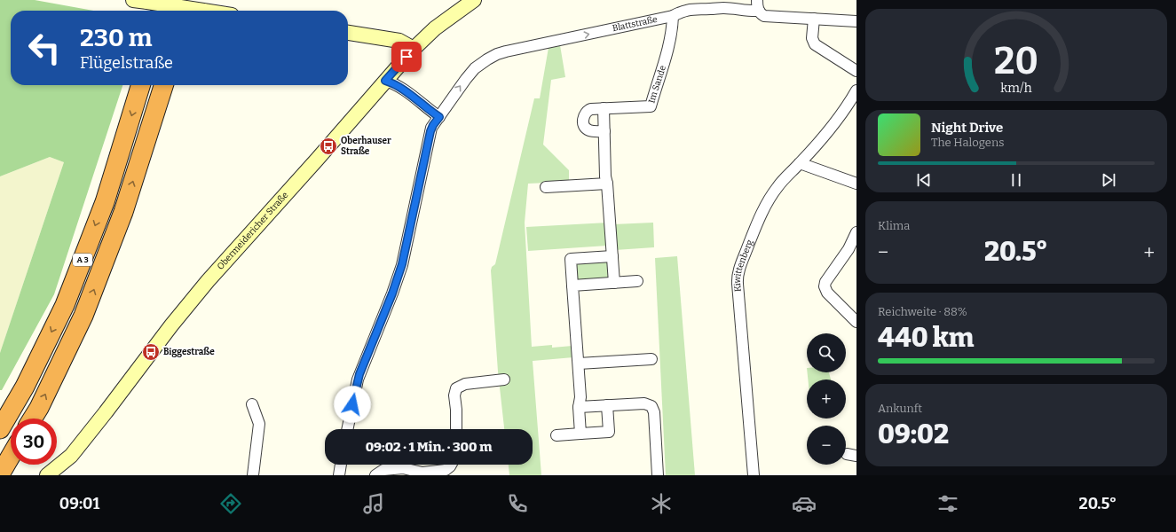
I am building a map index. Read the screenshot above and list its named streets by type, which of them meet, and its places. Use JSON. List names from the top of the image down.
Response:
{
  "streets": {
    "highway": ["A 3"],
    "main road": ["Obermeidericher Straße"],
    "street": ["Blattstraße", "Im Sande", "Kiwittenberg"]
  },
  "crossings": [
    ["Blattstraße", "Im Sande"]
  ],
  "places": {
    "bus stop": ["Oberhauser Straße", "Biggestraße"]
  },
  "page": {
    "turn": ["230 m", "Flügelstraße"],
    "song": ["Night Drive", "The Halogens"],
    "tile": [
      "Klima",
      ["Reichweite · 88%", "440 km"],
      ["Ankunft", "09:02"]
    ],
    "heat": ["−", "20.5°", "+"],
    "map_buttons": ["+", "−"],
    "limit": "30",
    "trip": "09:02 · 1 Min. · 300 m",
    "tabs": ["09:01", "20.5°"],
    "gauge": ["20", "km/h"]
  }
}
